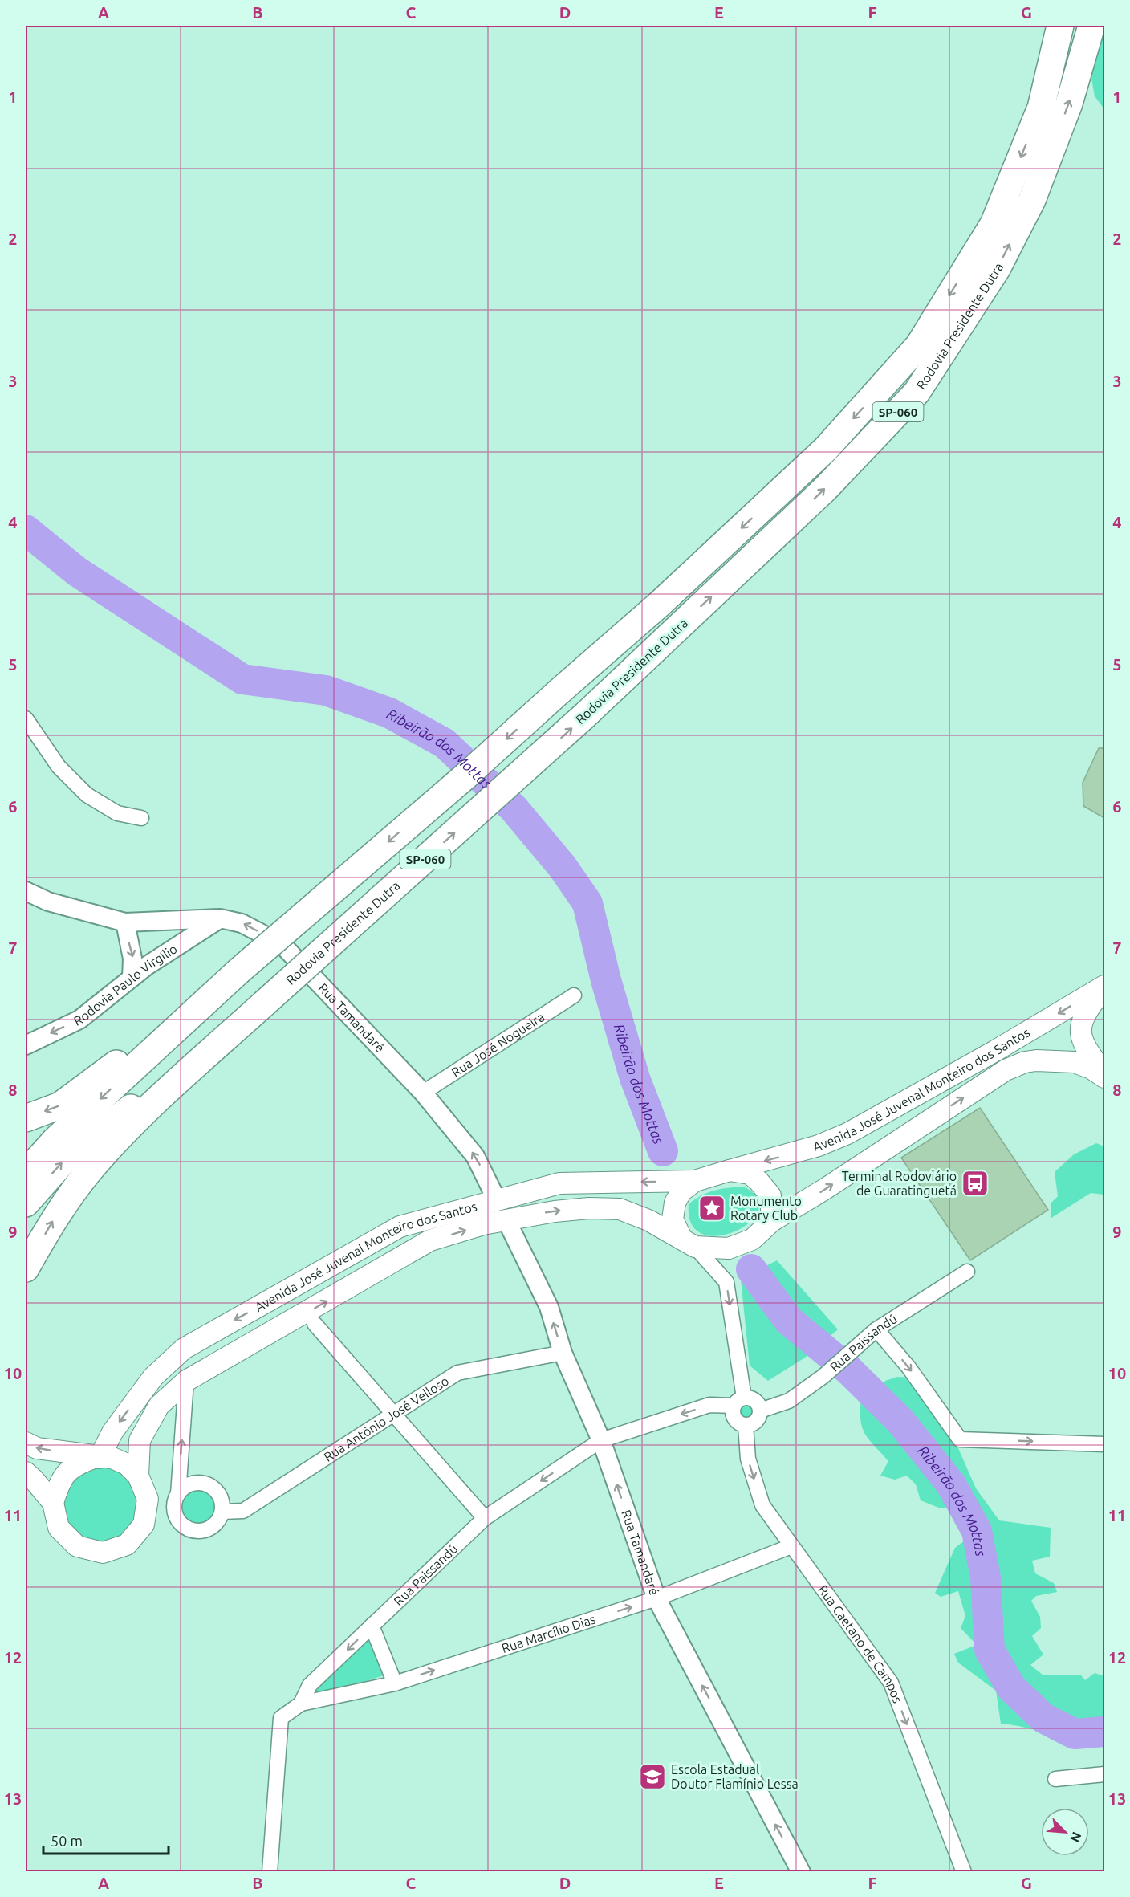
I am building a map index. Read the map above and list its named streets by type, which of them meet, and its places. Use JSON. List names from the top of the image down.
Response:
{
  "streets": {
    "highway": ["Rodovia Presidente Dutra", "SP-060"],
    "main road": ["Avenida José Juvenal Monteiro dos Santos"],
    "street": [
      "Rodovia Paulo Virgílio",
      "Rua Tamandaré",
      "Rua José Nogueira",
      "Rua Paissandú",
      "Rua Antônio José Velloso",
      "Rua Marcílio Dias",
      "Rua Caetano de Campos"
    ]
  },
  "crossings": [
    ["Rodovia Paulo Virgílio", "Rua Tamandaré"],
    ["Rua Tamandaré", "Rua José Nogueira"],
    ["Rua Tamandaré", "Avenida José Juvenal Monteiro dos Santos"],
    ["Rua Tamandaré", "Rua Paissandú"],
    ["Rua Tamandaré", "Rua Antônio José Velloso"],
    ["Rua Tamandaré", "Rua Marcílio Dias"],
    ["Rua Paissandú", "Rua Marcílio Dias"],
    ["Rua Paissandú", "Rua Caetano de Campos"],
    ["Rua Marcílio Dias", "Rua Caetano de Campos"]
  ],
  "one_way": [
    "Rodovia Paulo Virgílio",
    "Rua Tamandaré",
    "Rua Paissandú",
    "Rua Marcílio Dias",
    "Rua Caetano de Campos"
  ],
  "water": ["Ribeirão dos Mottas"],
  "places": {
    "bus stop": ["Terminal Rodoviário de Guaratinguetá"],
    "place": ["Monumento Rotary Club"],
    "school or university": ["Escola Estadual Doutor Flamínio Lessa"]
  },
  "scale_bar": "50 m",
  "north": "bottom right",
  "grid": {
    "columns": [
      "A",
      "B",
      "C",
      "D",
      "E",
      "F",
      "G"
    ],
    "rows": [
      "1",
      "2",
      "3",
      "4",
      "5",
      "6",
      "7",
      "8",
      "9",
      "10",
      "11",
      "12",
      "13"
    ]
  }
}
